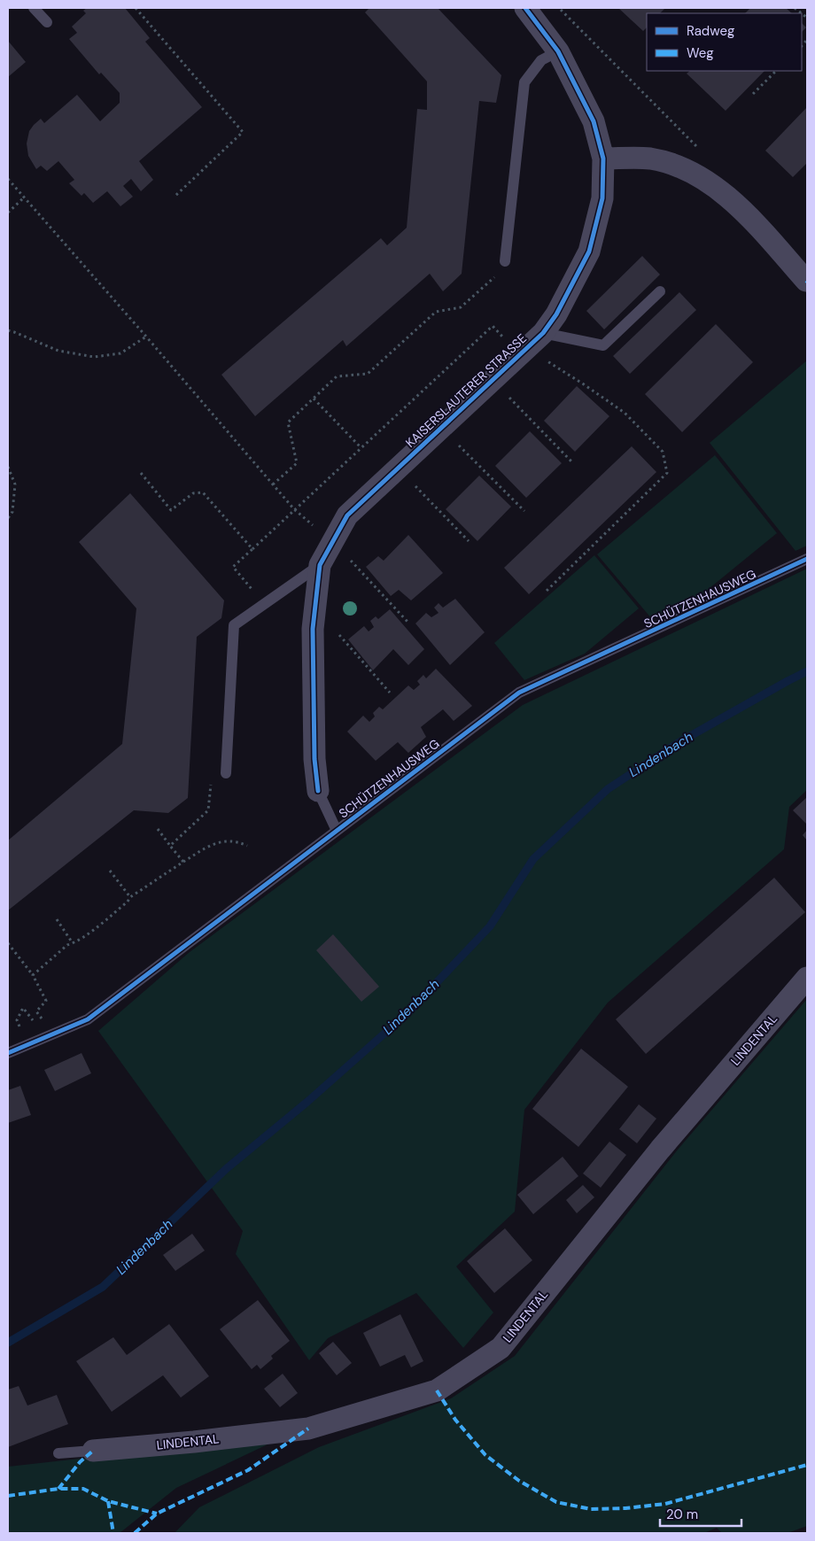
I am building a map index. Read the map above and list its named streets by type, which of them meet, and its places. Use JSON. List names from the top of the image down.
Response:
{
  "streets": {
    "street": ["KAISERSLAUTERER STRASSE", "LINDENTAL"],
    "lane": ["SCHÜTZENHAUSWEG"]
  },
  "water": ["Lindenbach"],
  "legend": ["Radweg", "Weg"],
  "scale_bar": "20 m"
}
